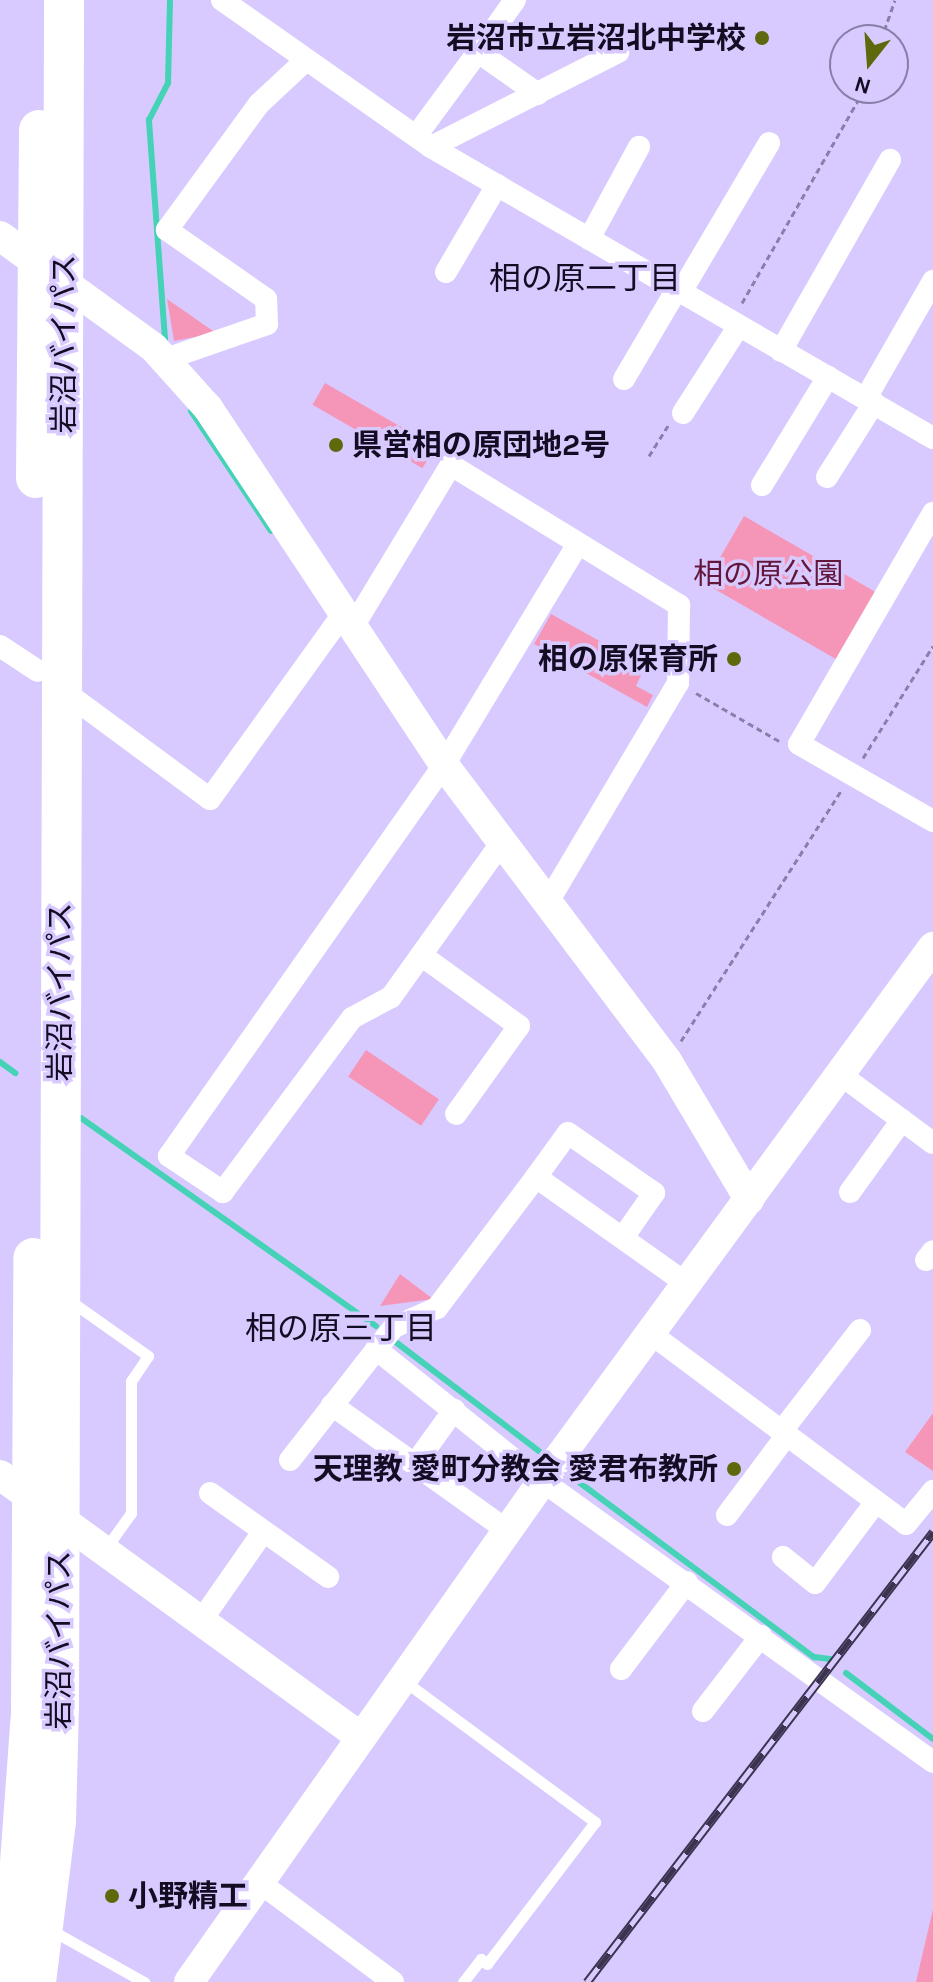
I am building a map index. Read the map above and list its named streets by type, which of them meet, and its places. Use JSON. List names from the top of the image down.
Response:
{
  "streets": {
    "highway": ["岩沼バイパス"]
  },
  "districts": ["相の原二丁目", "相の原三丁目"],
  "parks": ["相の原公園"],
  "places": [
    "岩沼市立岩沼北中学校",
    "県営相の原団地2号",
    "相の原保育所",
    "天理教 愛町分教会 愛君布教所",
    "小野精工"
  ],
  "north": "bottom"
}
